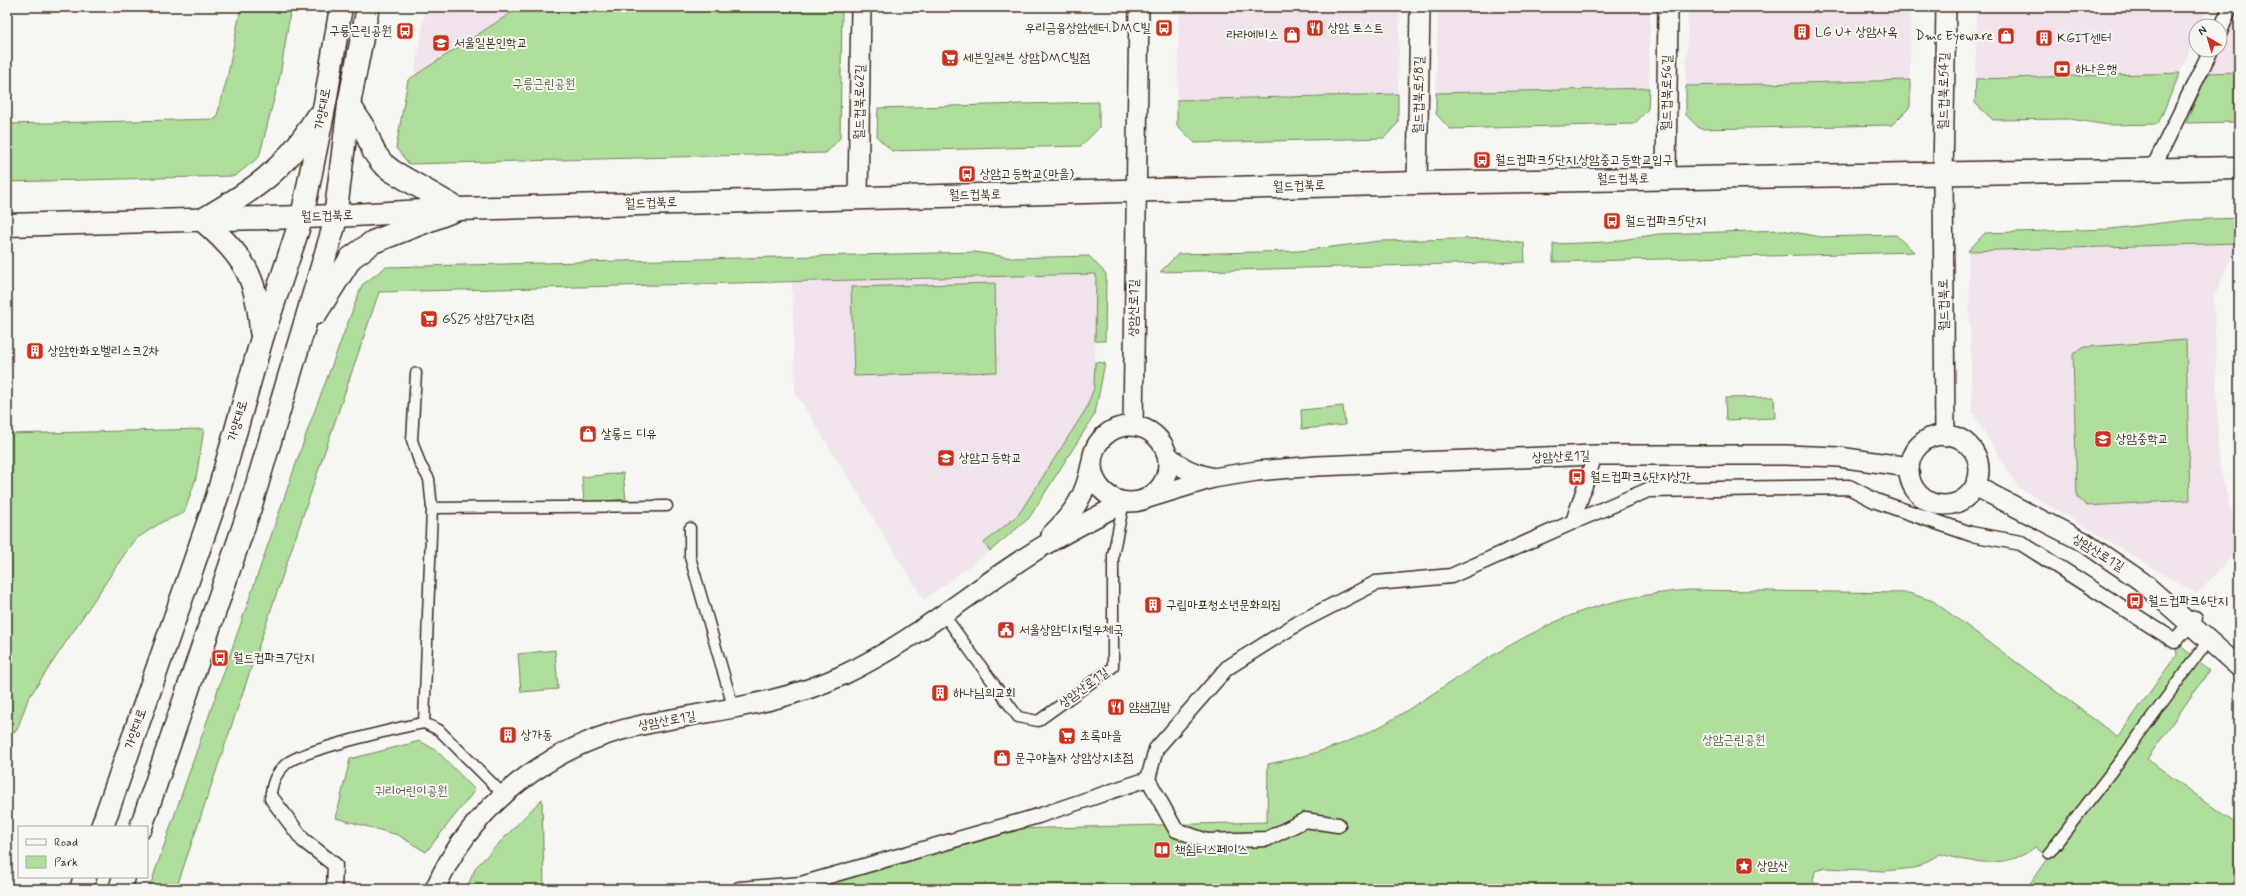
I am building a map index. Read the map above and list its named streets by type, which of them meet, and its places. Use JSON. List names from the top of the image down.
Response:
{
  "streets": {
    "main road": ["가양대로", "월드컵북로"],
    "street": [
      "월드컵북로54길",
      "월드컵북로56길",
      "월드컵북로58길",
      "월드컵북로62길",
      "상암산로1길"
    ]
  },
  "crossings": [
    ["월드컵북로54길", "월드컵북로"],
    ["월드컵북로56길", "월드컵북로"],
    ["월드컵북로58길", "월드컵북로"],
    ["월드컵북로62길", "월드컵북로"],
    ["가양대로", "월드컵북로"],
    ["월드컵북로", "상암산로1길"]
  ],
  "parks": ["구릉근린공원", "상암근린공원", "귀리어린이공원"],
  "places": {
    "bus stop": [
      "우리금융상암센터.DMC빌",
      "구룡근린공원",
      "월드컵파크5단지.상암중고등학교입구",
      "상암고등학교(마을)",
      "월드컵파크5단지",
      "월드컵파크6단지상가",
      "월드컵파크6단지",
      "월드컵파크7단지"
    ],
    "restaurant": ["상암 토스트", "얌샘김밥"],
    "building": [
      "LG U+ 상암사옥",
      "KGIT센터",
      "상암한화오벨리스크2차",
      "구립마포청소년문화의집",
      "하나님의교회",
      "상가동"
    ],
    "shop": [
      "라라에비스",
      "Dmc Eyeware",
      "살롱드 디유",
      "문구야놀자 상암상지초점"
    ],
    "school or university": ["서울일본인학교", "상암중학교", "상암고등학교"],
    "supermarket": ["세븐일레븐 상암DMC빌점", "GS25 상암7단지점", "초록마을"],
    "bank": ["하나은행"],
    "public building": ["서울상암디지털우체국"],
    "library": ["책쉼터스페이스"],
    "place": ["상암산"]
  },
  "legend": ["Road", "Park"],
  "north": "top left"
}
